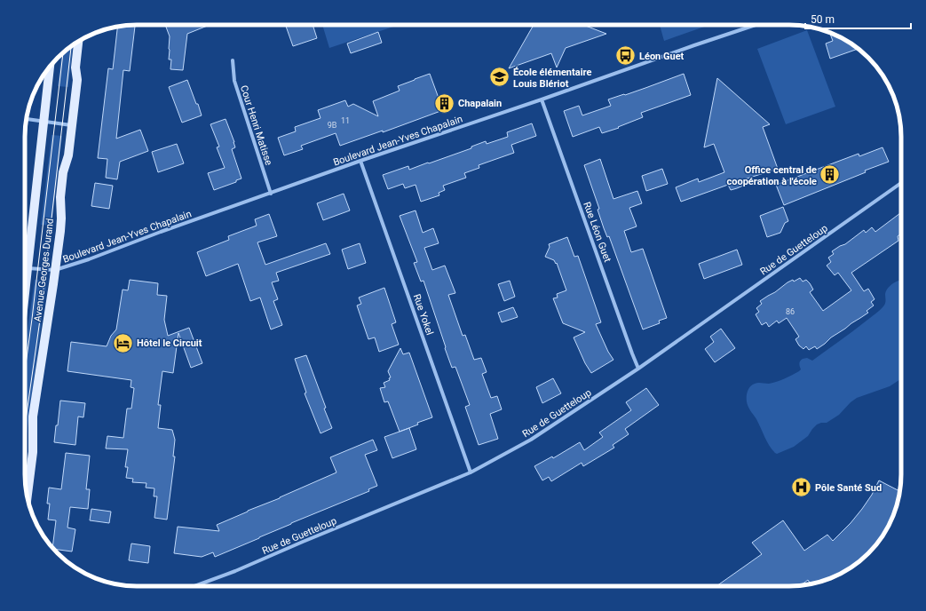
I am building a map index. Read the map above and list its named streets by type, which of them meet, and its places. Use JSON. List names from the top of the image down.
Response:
{
  "streets": {
    "main road": ["Avenue Georges Durand"],
    "street": [
      "Cour Henri Matisse",
      "Boulevard Jean-Yves Chapalain",
      "Rue Léon Guet",
      "Rue de Guetteloup",
      "Rue Yokel"
    ]
  },
  "crossings": [
    ["Cour Henri Matisse", "Boulevard Jean-Yves Chapalain"],
    ["Boulevard Jean-Yves Chapalain", "Rue Léon Guet"],
    ["Boulevard Jean-Yves Chapalain", "Avenue Georges Durand"],
    ["Boulevard Jean-Yves Chapalain", "Rue Yokel"],
    ["Rue Léon Guet", "Rue de Guetteloup"],
    ["Rue de Guetteloup", "Rue Yokel"]
  ],
  "places": {
    "bus stop": ["Léon Guet"],
    "school or university": ["École élémentaire Louis Blériot"],
    "building": ["Chapalain", "Office central de coopération à l'école"],
    "hotel": ["Hôtel le Circuit"],
    "hospital": ["Pôle Santé Sud"]
  },
  "house_numbers": ["11", "9B", "86"],
  "scale_bar": "50 m"
}
